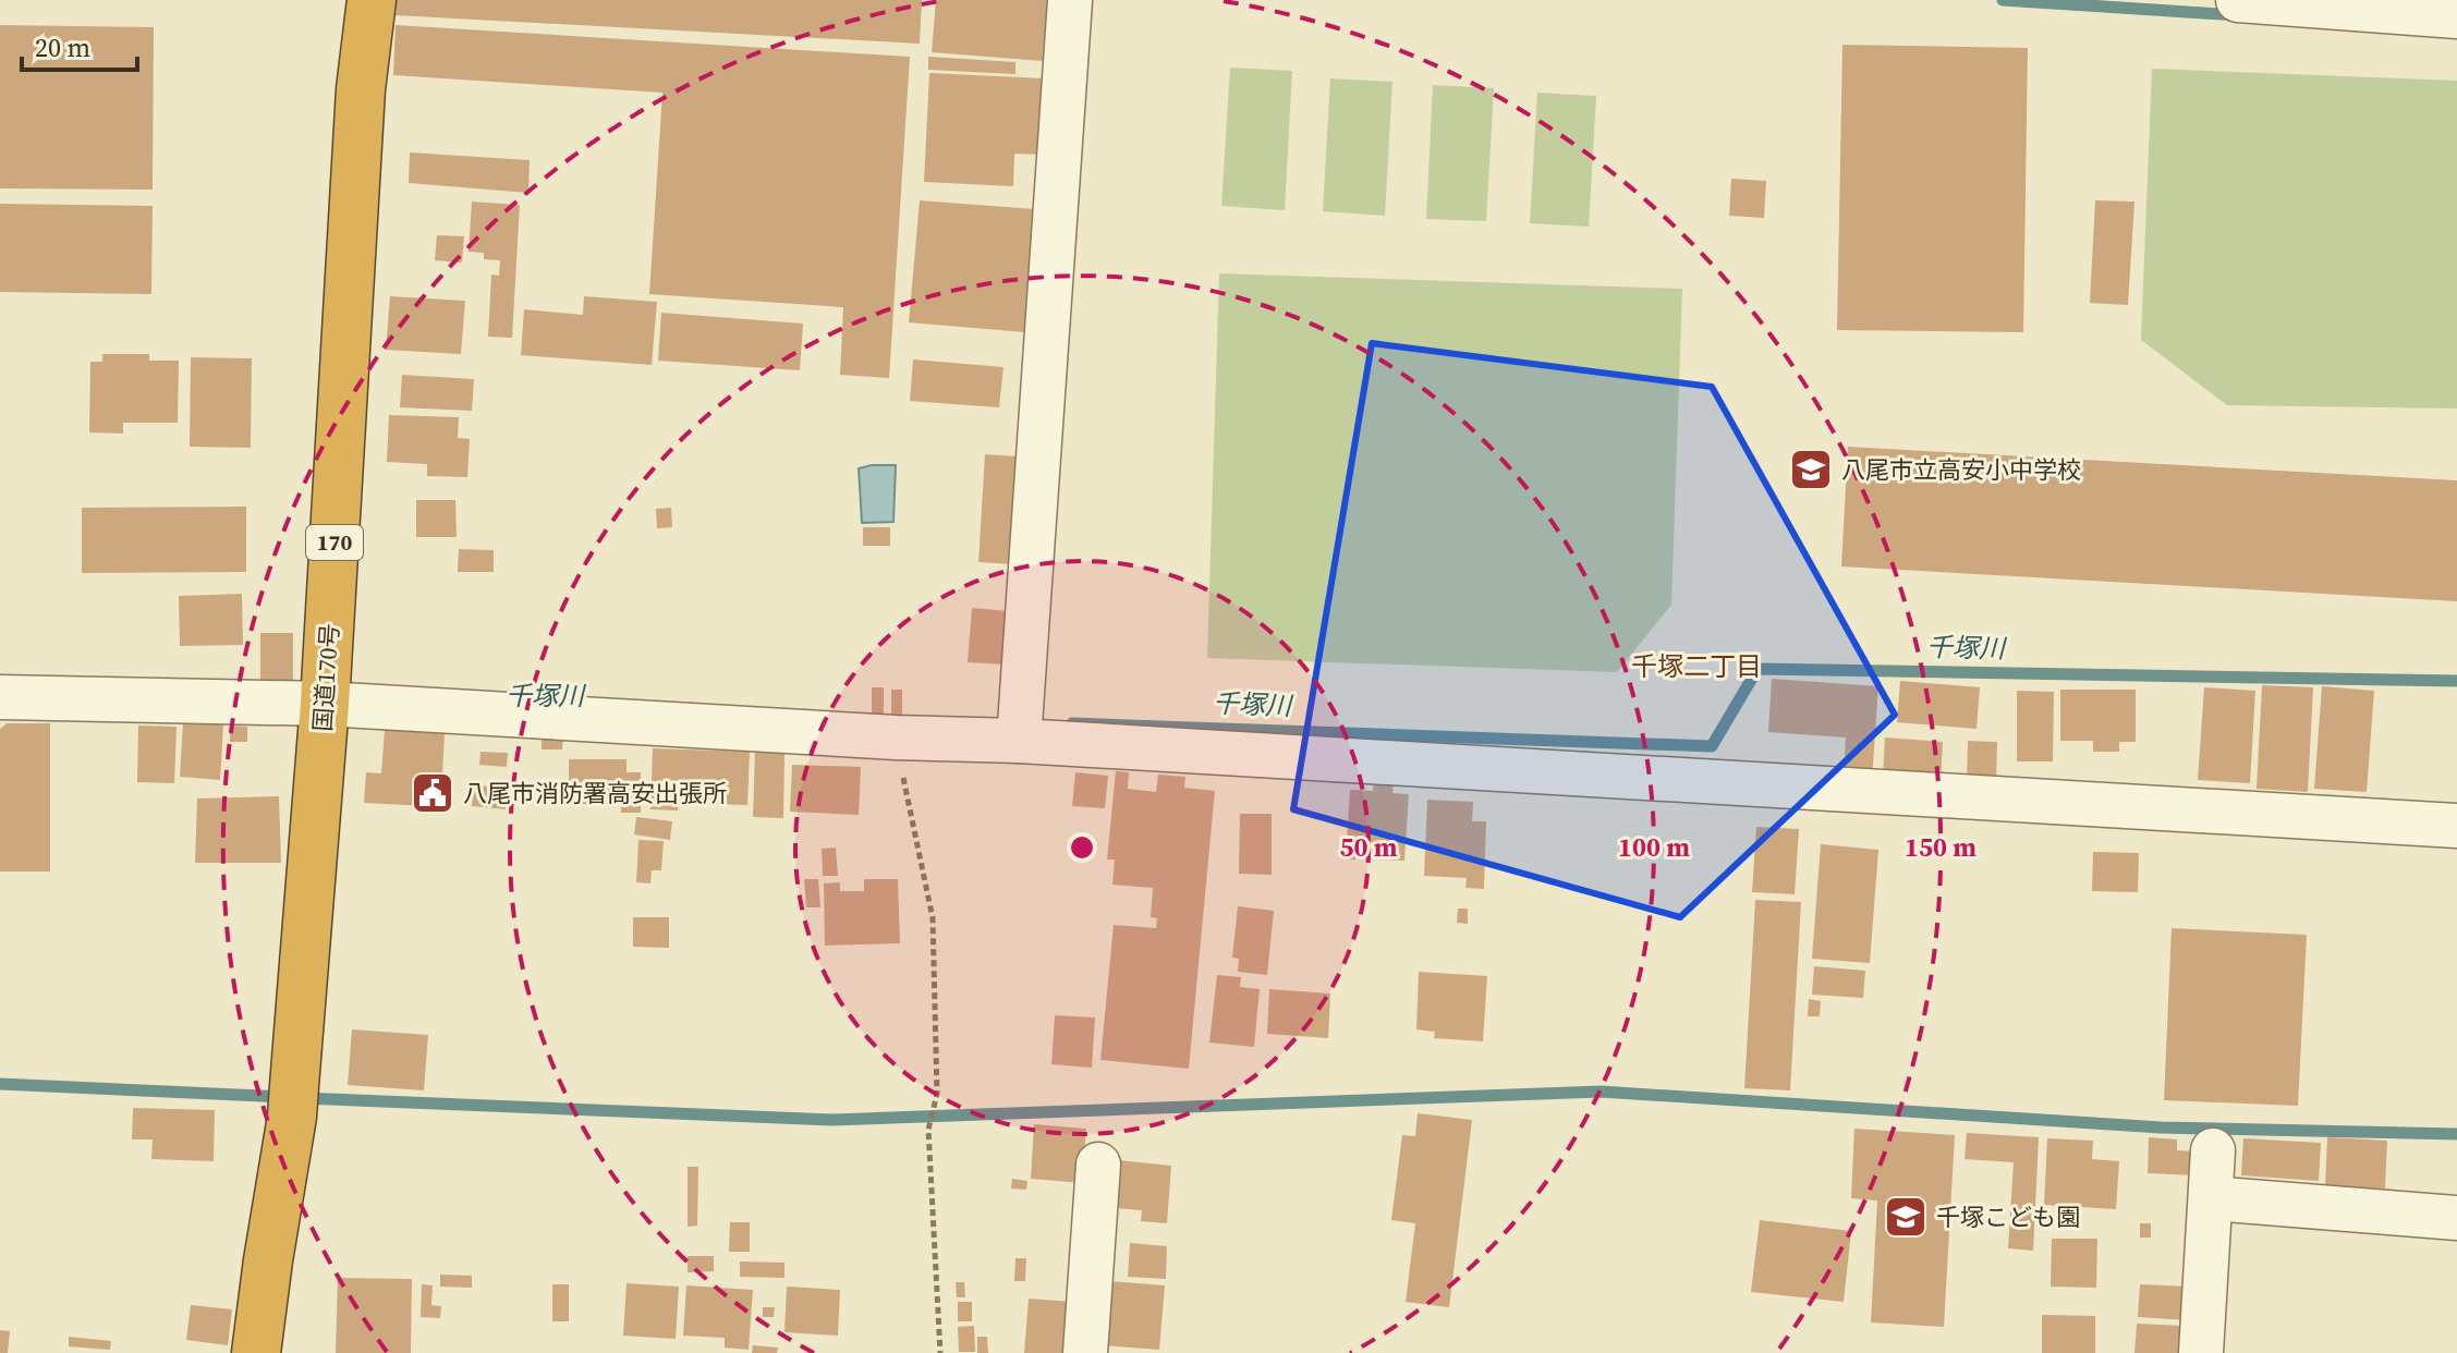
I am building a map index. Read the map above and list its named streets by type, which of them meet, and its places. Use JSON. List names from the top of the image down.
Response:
{
  "streets": {
    "highway": ["170", "国道170号"]
  },
  "districts": ["千塚二丁目"],
  "water": ["千塚川"],
  "places": {
    "school or university": ["八尾市立高安小中学校", "千塚こども園"],
    "public building": ["八尾市消防署高安出張所"]
  },
  "scale_bar": "20 m",
  "rings": ["50 m", "100 m", "150 m"]
}
